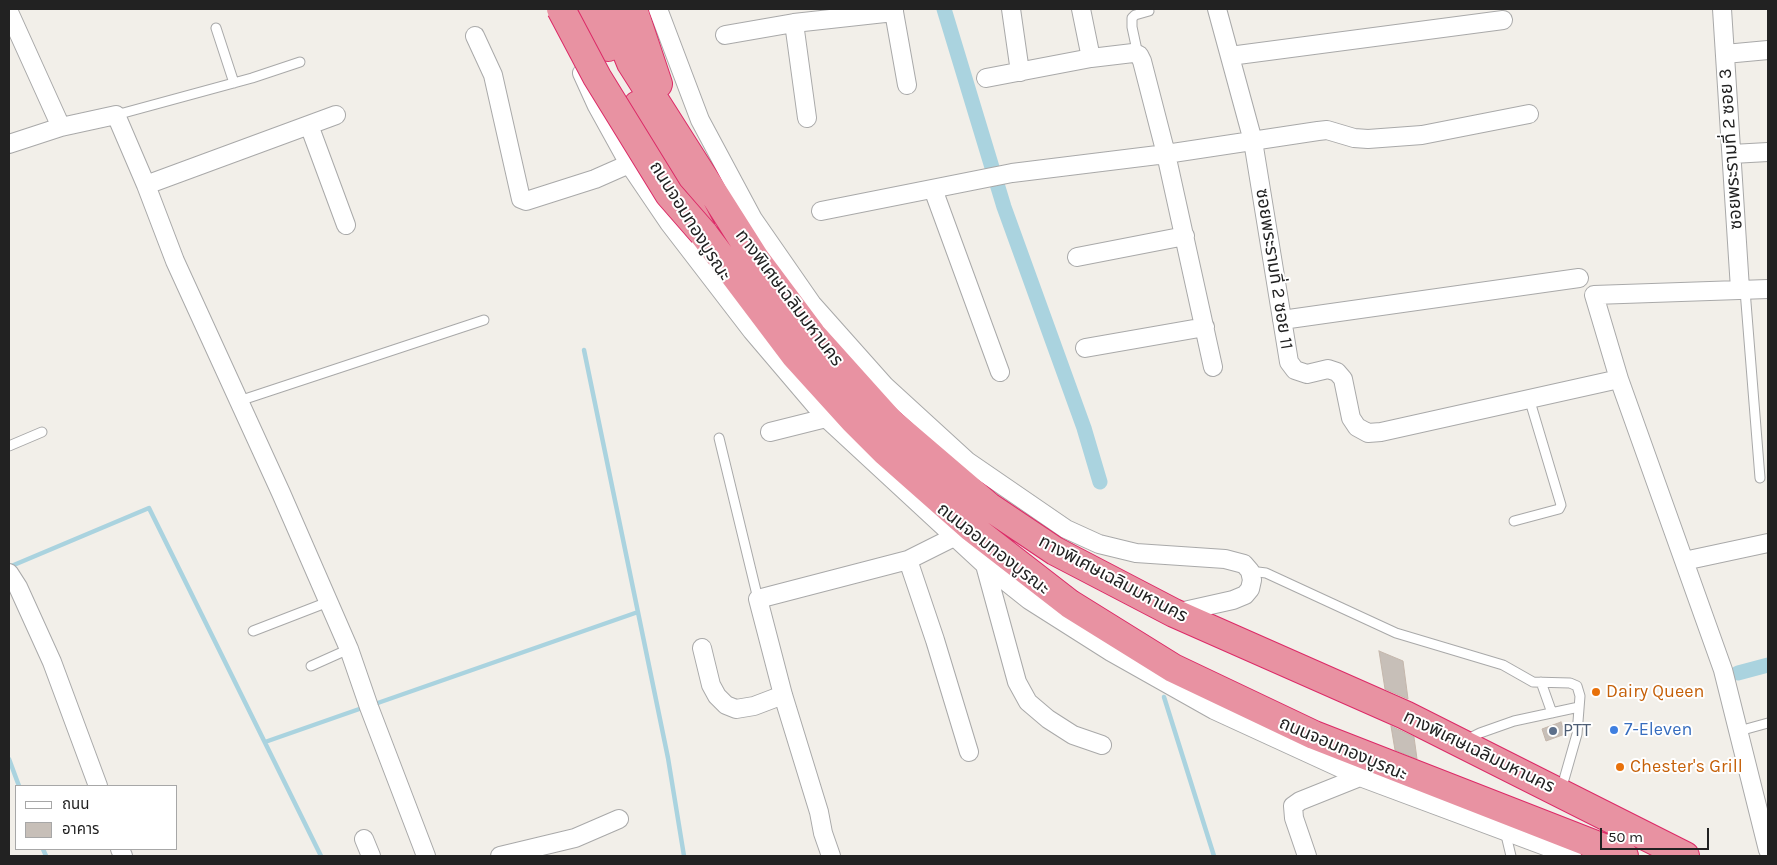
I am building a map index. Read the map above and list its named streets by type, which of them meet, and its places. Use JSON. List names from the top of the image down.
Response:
{
  "streets": {
    "highway": ["ทางพิเศษเฉลิมมหานคร"],
    "street": ["ซอยพระรามที่ 2 ซอย 3", "ถนนจอมทองบูรณะ", "ซอยพระรามที่ 2 ซอย 11"]
  },
  "places": [
    "Dairy Queen",
    "7-Eleven",
    "PTT",
    "Chester's Grill"
  ],
  "legend": ["ถนน", "อาคาร"],
  "scale_bar": "50 m"
}
